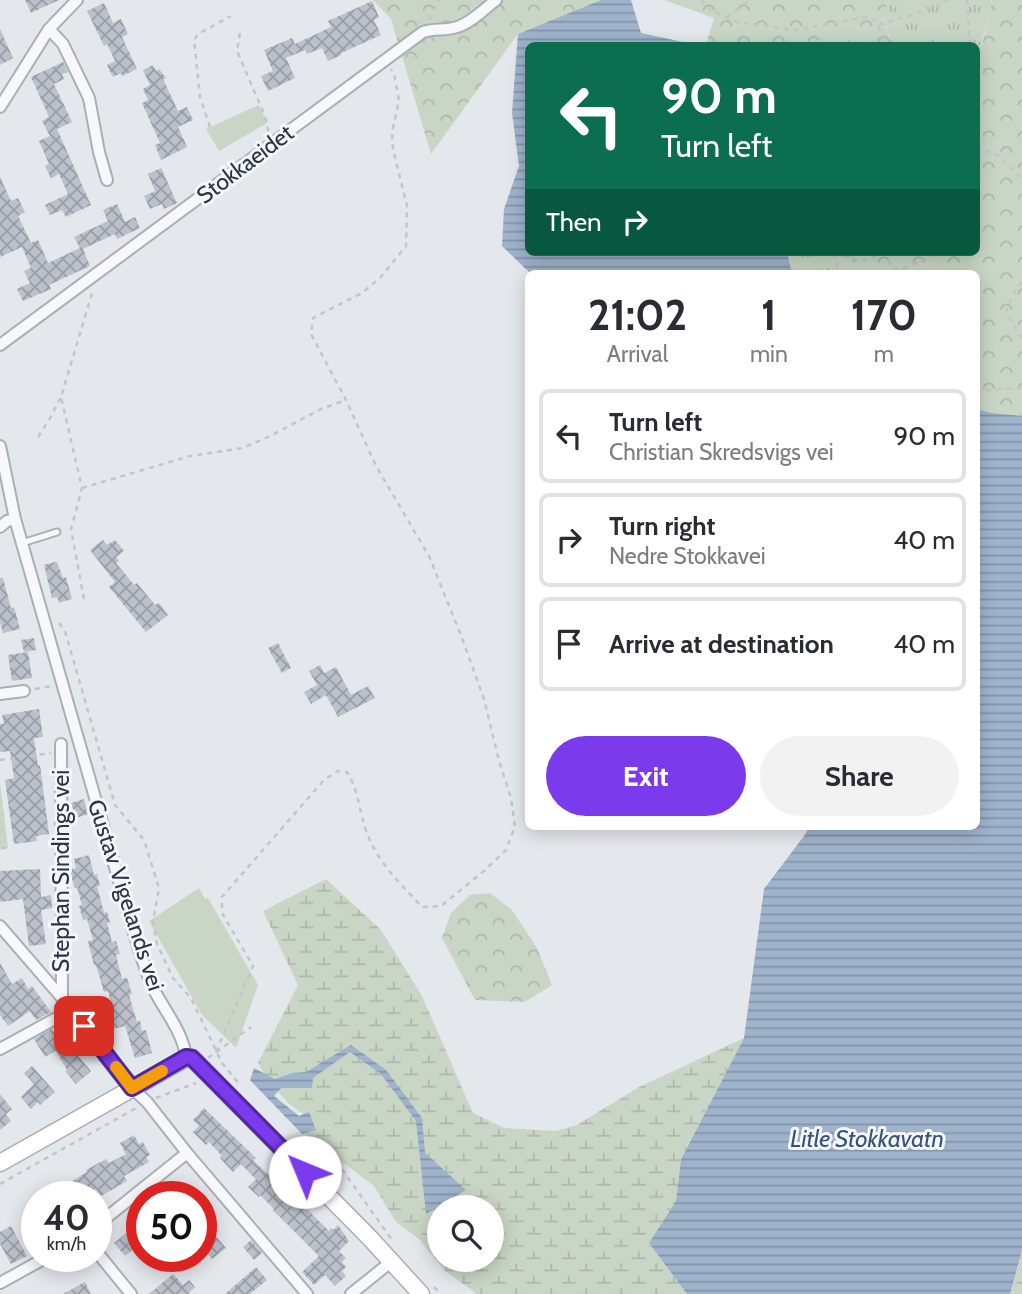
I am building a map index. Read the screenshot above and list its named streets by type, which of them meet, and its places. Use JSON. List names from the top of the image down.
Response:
{
  "streets": {
    "main road": ["Gustav Vigelands vei"],
    "street": ["Stokkaeidet", "Stephan Sindings vei"]
  },
  "water": ["Litle Stokkavatn"],
  "page": {
    "turn": ["90 m", "Turn left"],
    "then": "Then",
    "eta": [
      "21:02",
      "Arrival",
      "1",
      "min",
      "170",
      "m"
    ],
    "list": [
      {
        "name": "Turn left",
        "note": "Christian Skredsvigs vei",
        "value": "90 m"
      },
      {
        "name": "Turn right",
        "note": "Nedre Stokkavei",
        "value": "40 m"
      },
      {
        "name": "Arrive at destination",
        "value": "40 m"
      }
    ],
    "buttons": ["Exit", "Share"],
    "speed": "40 km/h",
    "limit": "50"
  }
}
